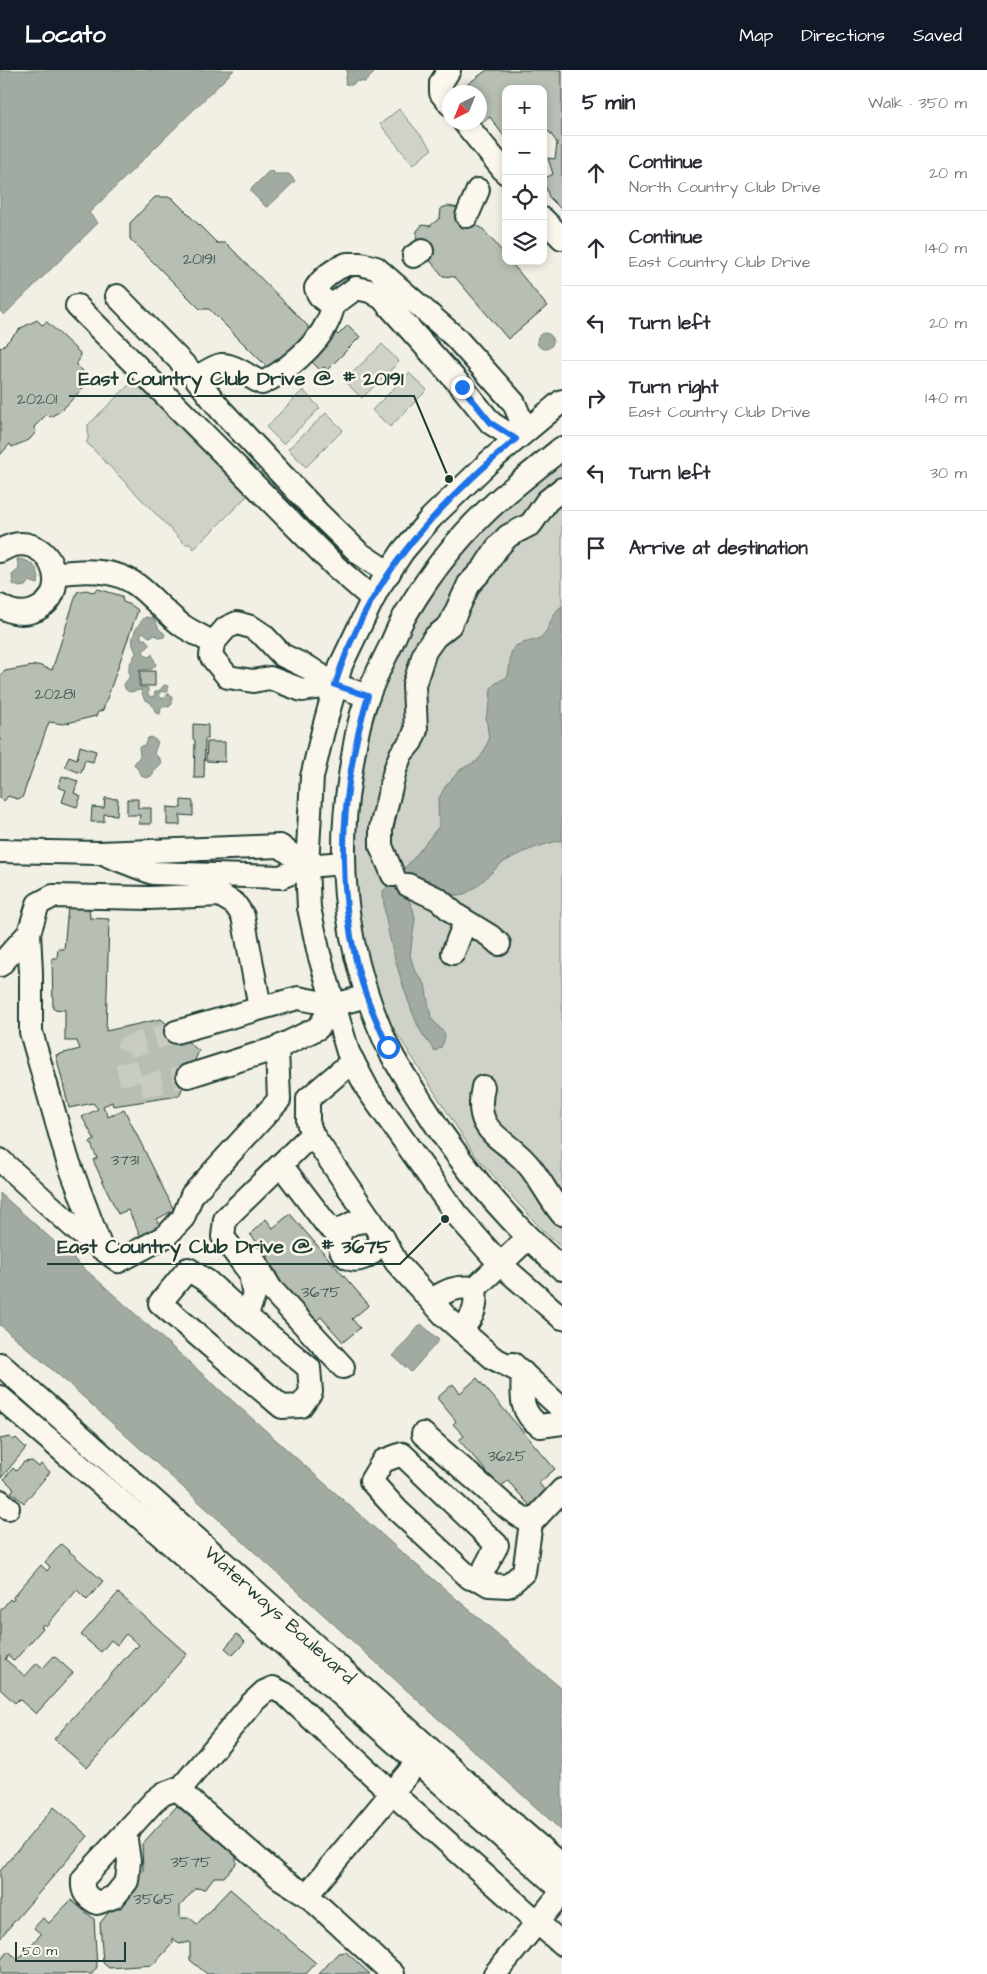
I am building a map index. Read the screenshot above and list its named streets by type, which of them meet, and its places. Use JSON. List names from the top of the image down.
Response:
{
  "streets": {
    "street": ["Waterways Boulevard"]
  },
  "places": ["East Country Club Drive @ # 20191", "East Country Club Drive @ # 3675"],
  "house_numbers": [
    "20191",
    "20201",
    "20281",
    "3731",
    "3675",
    "3625",
    "3575",
    "3565"
  ],
  "scale_bar": "50 m",
  "north": "bottom left",
  "page": {
    "header": "Locato",
    "nav": ["Map", "Directions", "Saved"],
    "heading": ["5 min", "Walk · 350 m"],
    "map_buttons": ["+", "−"],
    "list": [
      ["Continue", "North Country Club Drive", "20 m"],
      ["Continue", "East Country Club Drive", "140 m"],
      ["Turn left", "20 m"],
      ["Turn right", "East Country Club Drive", "140 m"],
      ["Turn left", "30 m"],
      "Arrive at destination"
    ],
    "scale": "50 m"
  }
}
